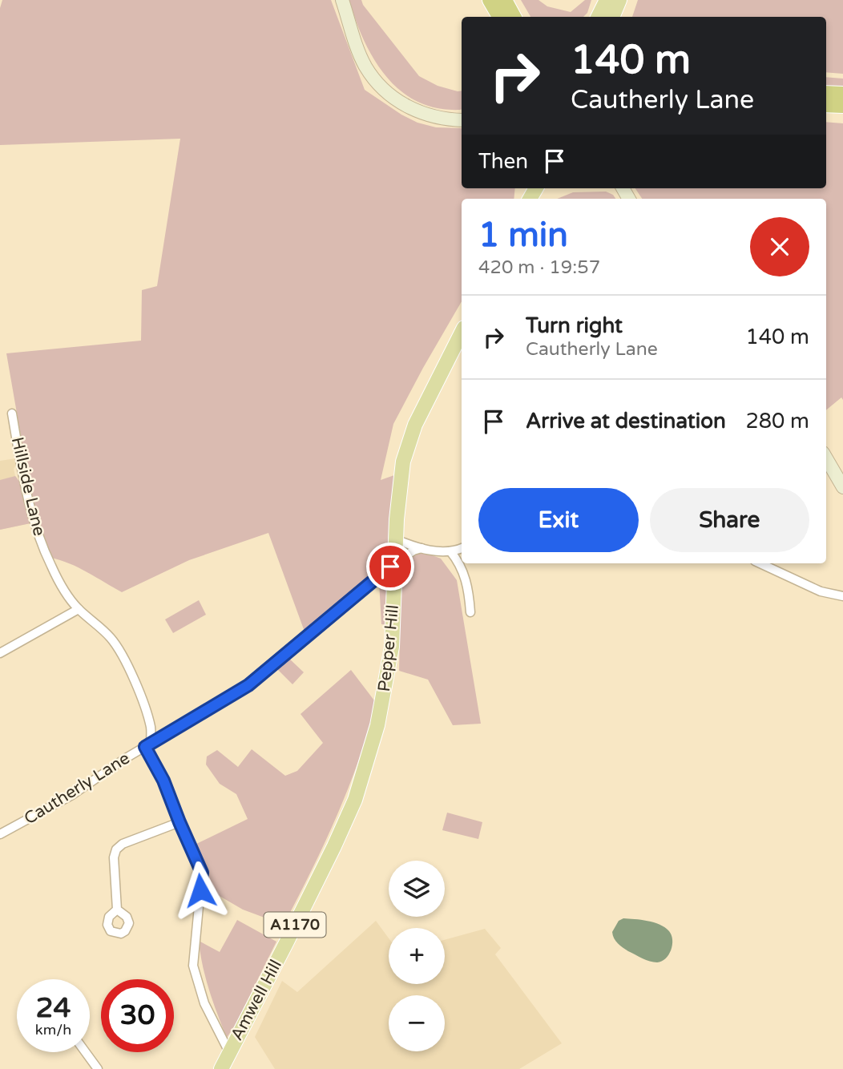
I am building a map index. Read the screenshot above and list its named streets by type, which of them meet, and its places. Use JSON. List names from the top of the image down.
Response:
{
  "streets": {
    "main road": ["Pepper Hill", "A1170", "Amwell Hill"],
    "street": ["Hillside Lane", "Cautherly Lane"]
  },
  "crossings": [
    ["Hillside Lane", "Cautherly Lane"],
    ["Pepper Hill", "Cautherly Lane"],
    ["Pepper Hill", "Amwell Hill"]
  ],
  "page": {
    "turn": ["140 m", "Cautherly Lane"],
    "then": "Then",
    "heading": ["1 min", "420 m · 19:57"],
    "list": [
      {
        "name": "Turn right",
        "note": "Cautherly Lane",
        "value": "140 m"
      },
      {
        "name": "Arrive at destination",
        "value": "280 m"
      }
    ],
    "buttons": ["Exit", "Share"],
    "map_buttons": ["+", "−"],
    "speed": "24 km/h",
    "limit": "30"
  }
}
